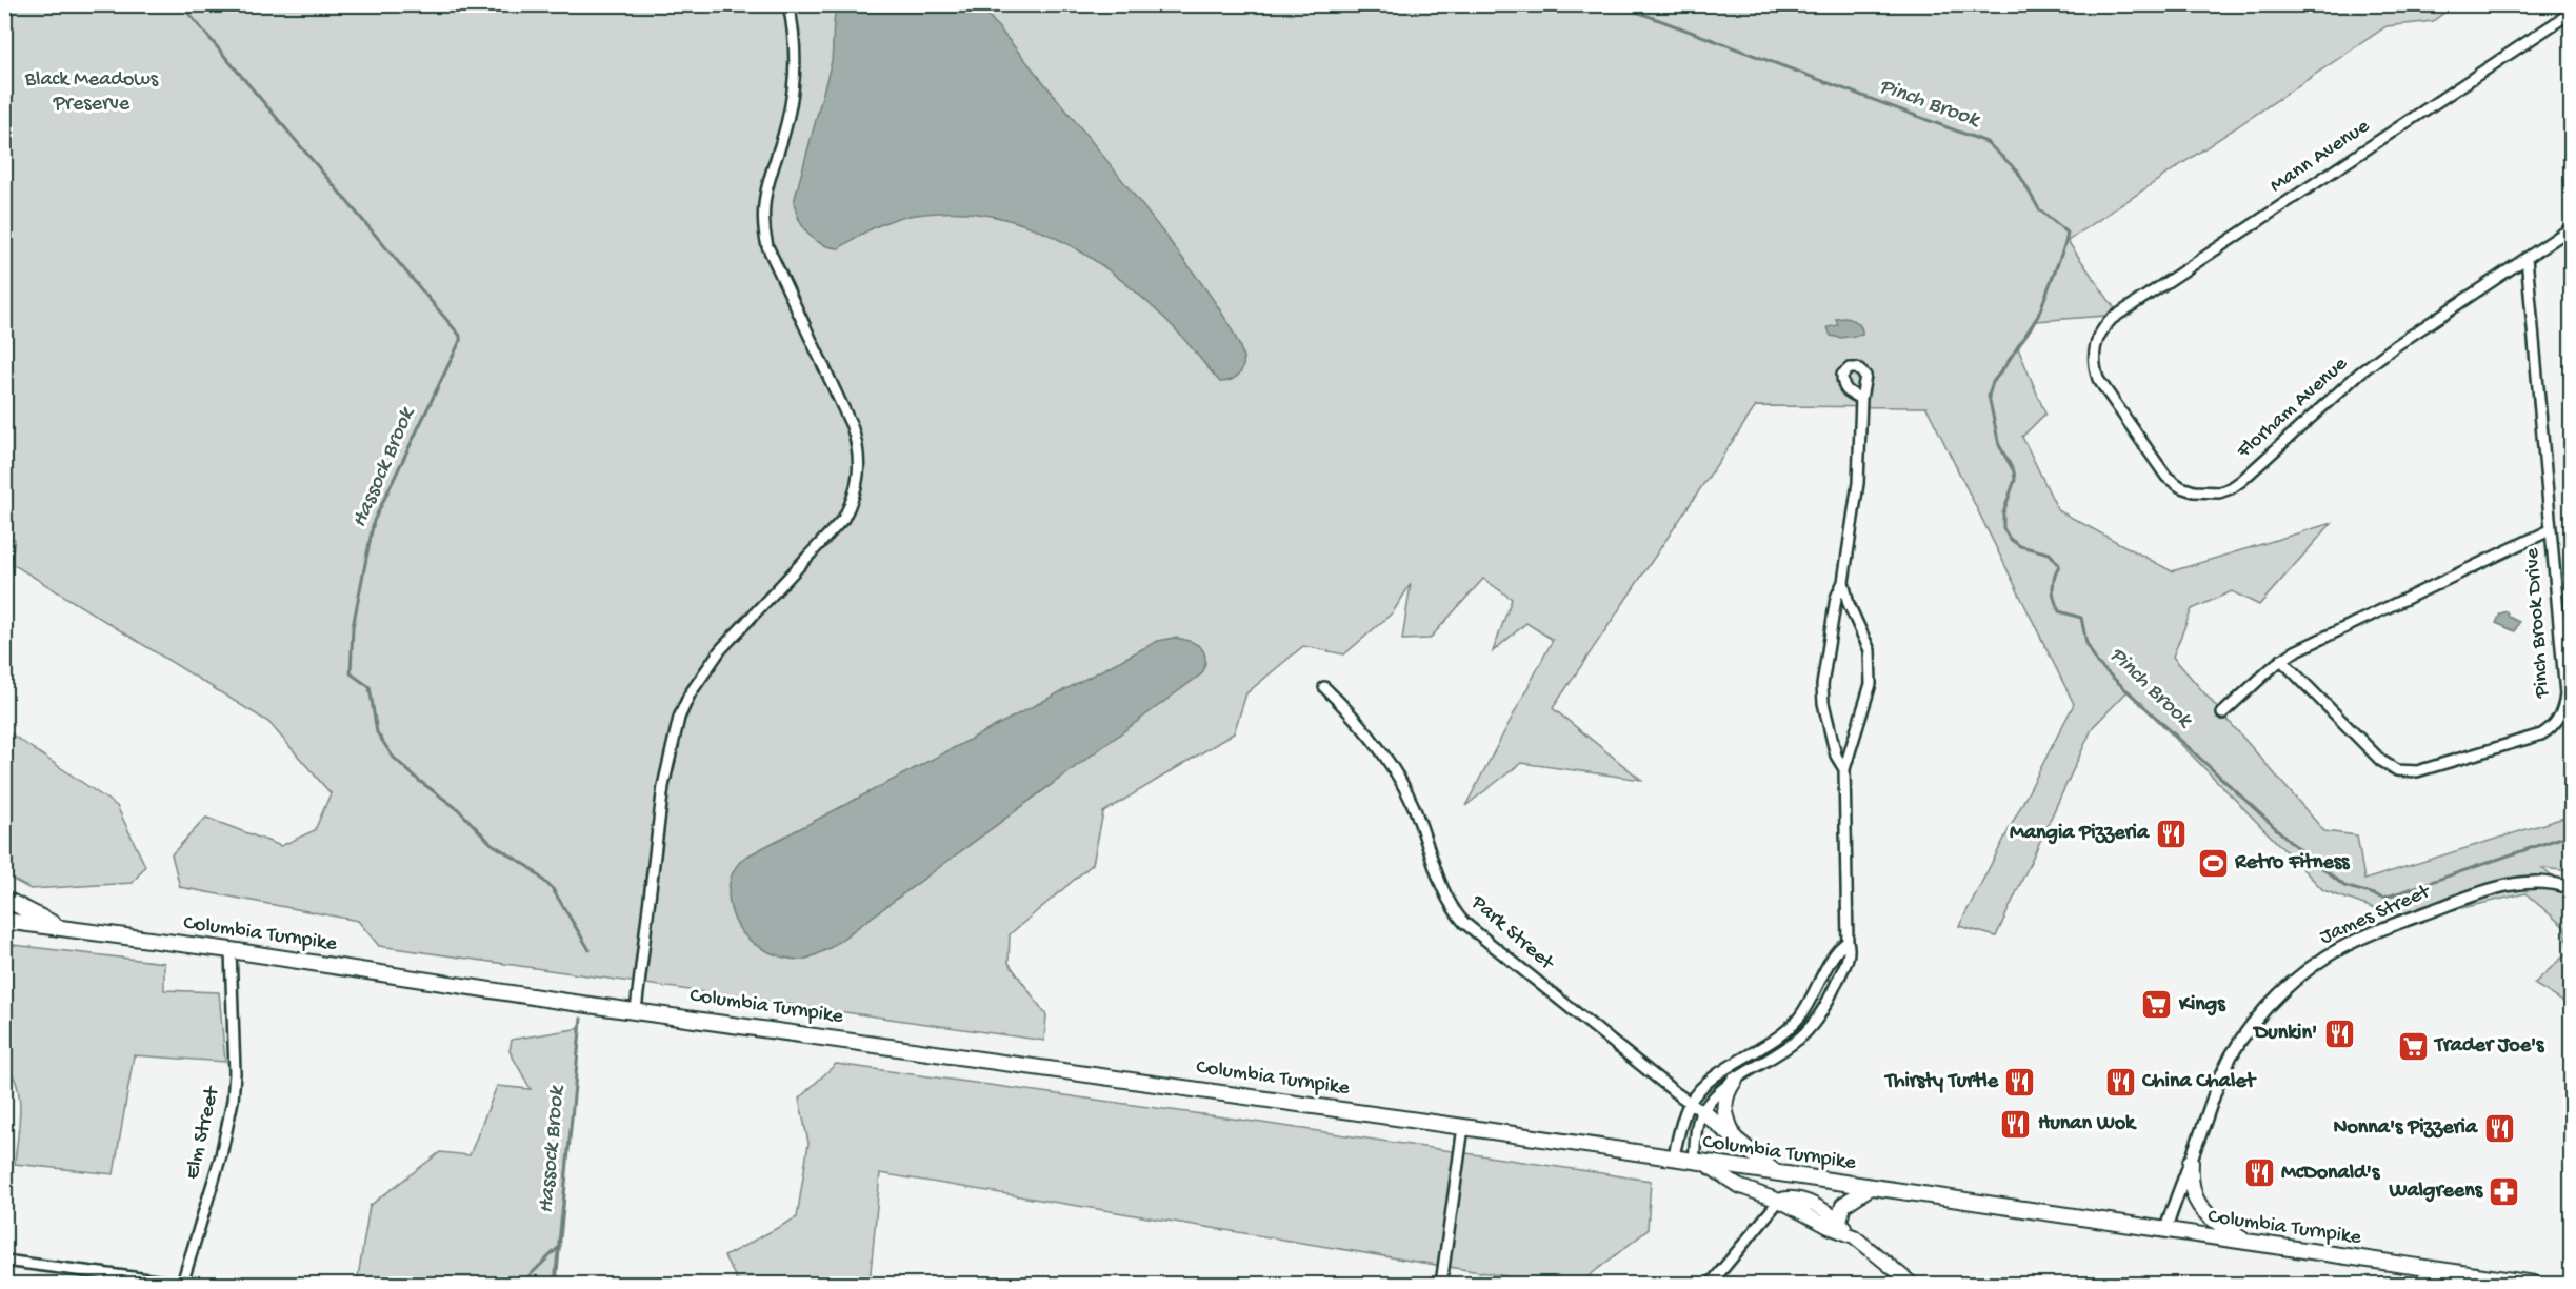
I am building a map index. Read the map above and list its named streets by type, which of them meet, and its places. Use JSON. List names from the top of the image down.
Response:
{
  "streets": {
    "main road": ["Columbia Turnpike"],
    "street": [
      "Mann Avenue",
      "Florham Avenue",
      "Pinch Brook Drive",
      "James Street",
      "Park Street",
      "Elm Street"
    ]
  },
  "crossings": [
    ["Mann Avenue", "Florham Avenue"],
    ["Florham Avenue", "Pinch Brook Drive"],
    ["James Street", "Columbia Turnpike"],
    ["Columbia Turnpike", "Elm Street"]
  ],
  "water": ["Pinch Brook", "Hassock Brook"],
  "parks": ["Black Meadows Preserve"],
  "places": {
    "restaurant": [
      "Mangia Pizzeria",
      "Dunkin'",
      "Thirsty Turtle",
      "China Chalet",
      "Hunan Wok",
      "Nonna's Pizzeria",
      "McDonald's"
    ],
    "sports": ["Retro Fitness"],
    "supermarket": ["Kings", "Trader Joe's"],
    "pharmacy": ["Walgreens"]
  }
}
